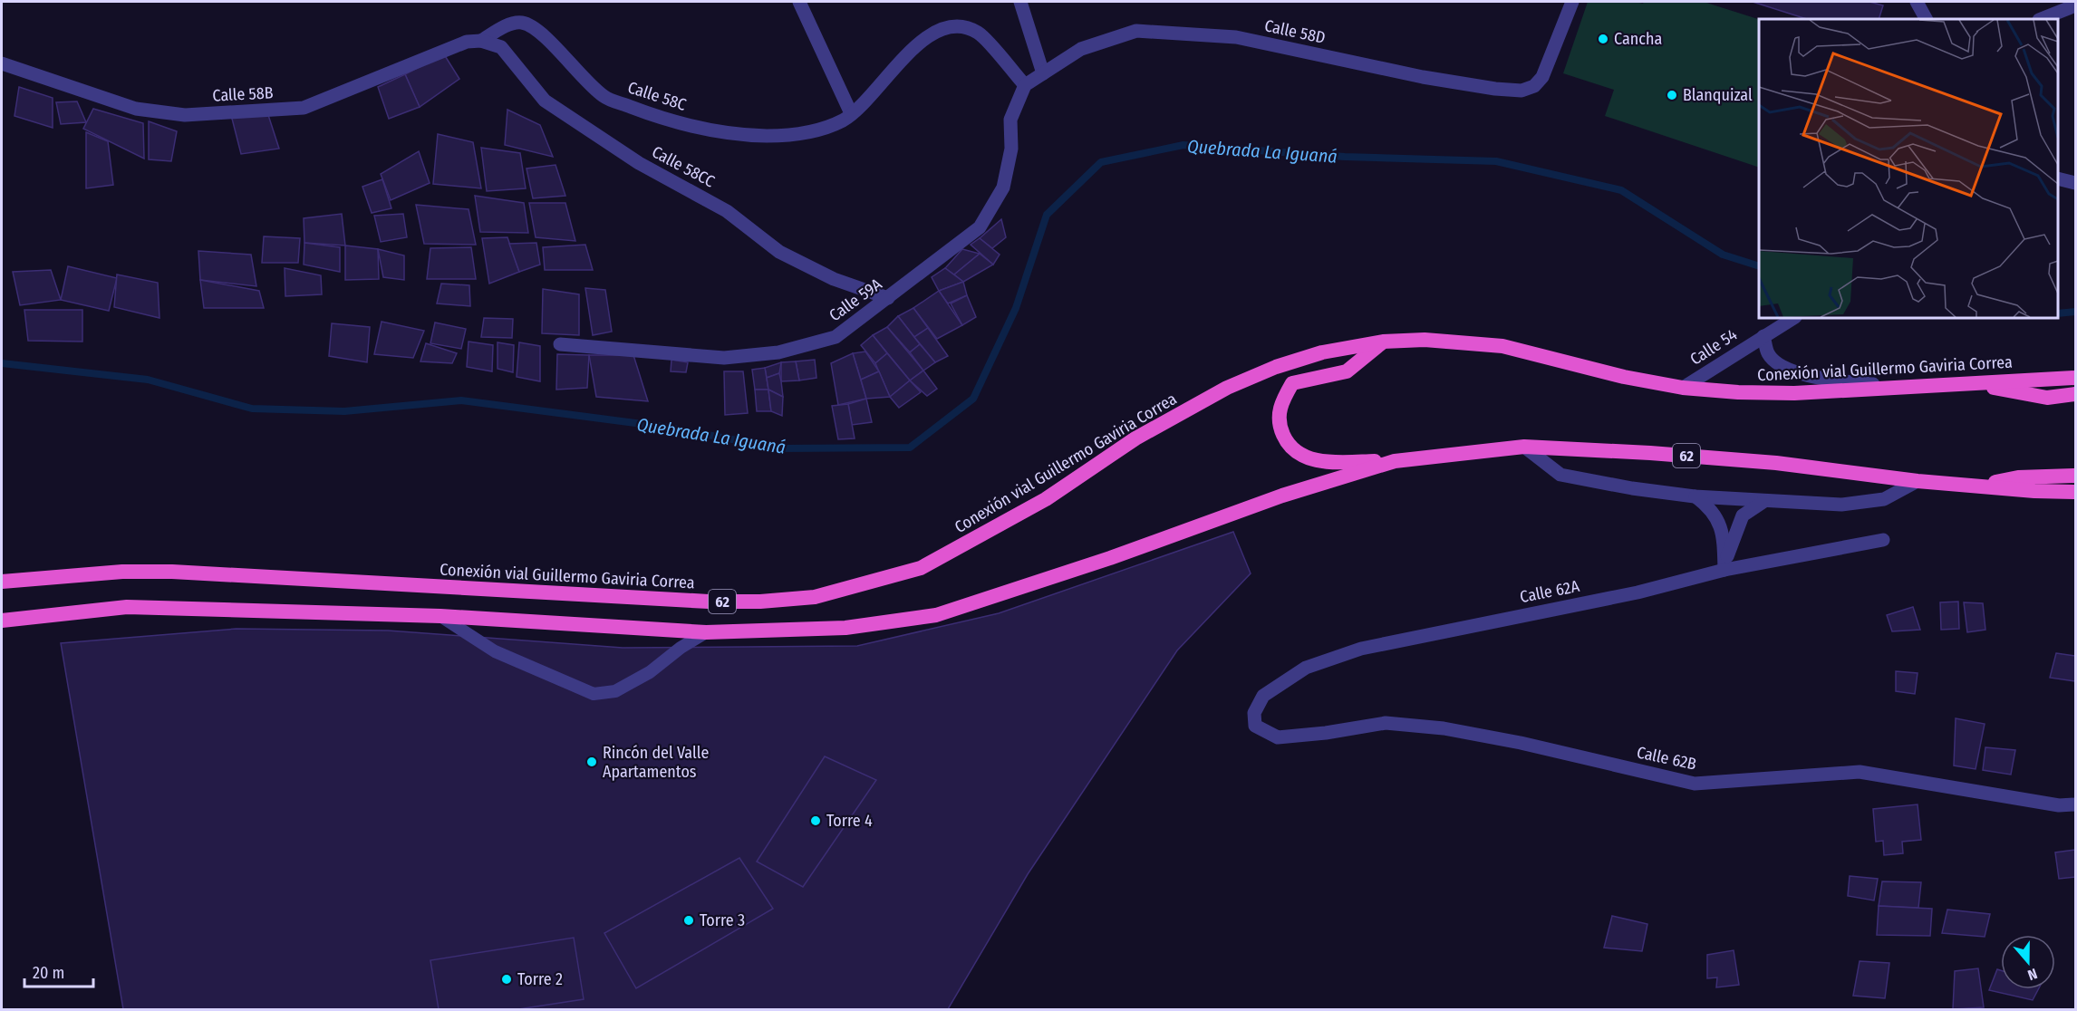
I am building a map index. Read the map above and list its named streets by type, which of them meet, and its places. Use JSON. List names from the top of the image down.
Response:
{
  "streets": {
    "highway": ["Conexión vial Guillermo Gaviria Correa", "62"],
    "street": [
      "Calle 58D",
      "Calle 58B",
      "Calle 58C",
      "Calle 58CC",
      "Calle 59A",
      "Calle 54",
      "Calle 62A",
      "Calle 62B"
    ]
  },
  "crossings": [
    ["Calle 58B", "Calle 58C"],
    ["Calle 58B", "Calle 58CC"],
    ["Calle 58C", "Calle 58CC"],
    ["Calle 58C", "Calle 59A"],
    ["Calle 58CC", "Calle 59A"],
    ["Calle 54", "Conexión vial Guillermo Gaviria Correa"],
    ["Calle 62A", "Calle 62B"]
  ],
  "water": ["Quebrada La Iguaná"],
  "places": [
    "Cancha",
    "Blanquizal",
    "Rincón del Valle Apartamentos",
    "Torre 4",
    "Torre 3",
    "Torre 2"
  ],
  "scale_bar": "20 m",
  "north": "bottom"
}
